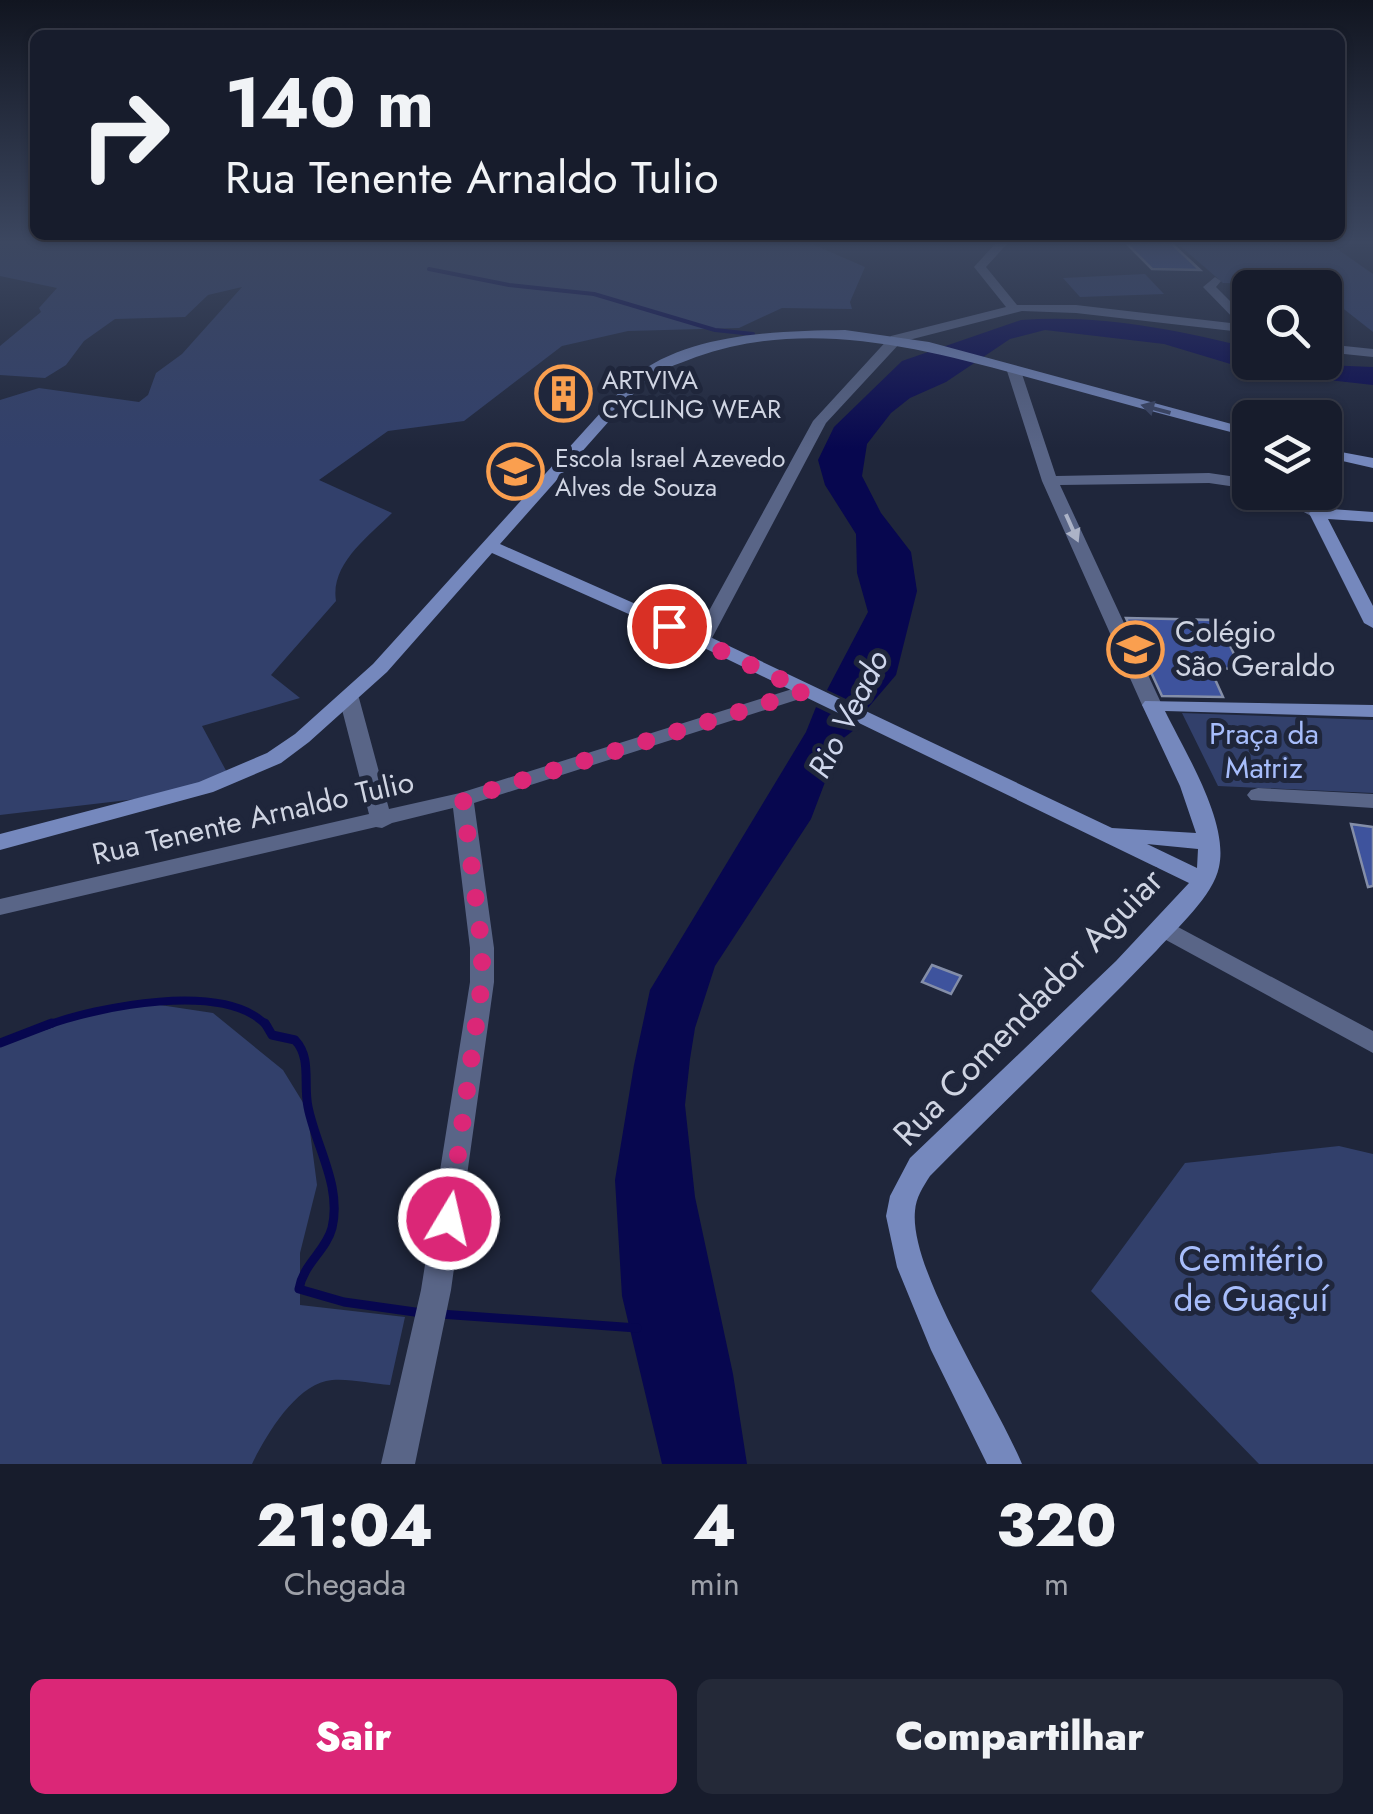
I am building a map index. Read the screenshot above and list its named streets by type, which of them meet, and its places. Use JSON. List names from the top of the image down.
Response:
{
  "streets": {
    "street": ["Rua Tenente Arnaldo Tulio", "Rua Comendador Aguiar"]
  },
  "water": ["Rio Veado"],
  "parks": ["Praça da Matriz", "Cemitério de Guaçuí"],
  "places": {
    "building": ["ARTVIVA CYCLING WEAR"],
    "school or university": ["Escola Israel Azevedo Alves de Souza", "Colégio São Geraldo"]
  },
  "page": {
    "turn": ["140 m", "Rua Tenente Arnaldo Tulio"],
    "eta": [
      "21:04",
      "Chegada",
      "4",
      "min",
      "320",
      "m"
    ],
    "buttons": ["Sair", "Compartilhar"]
  }
}
